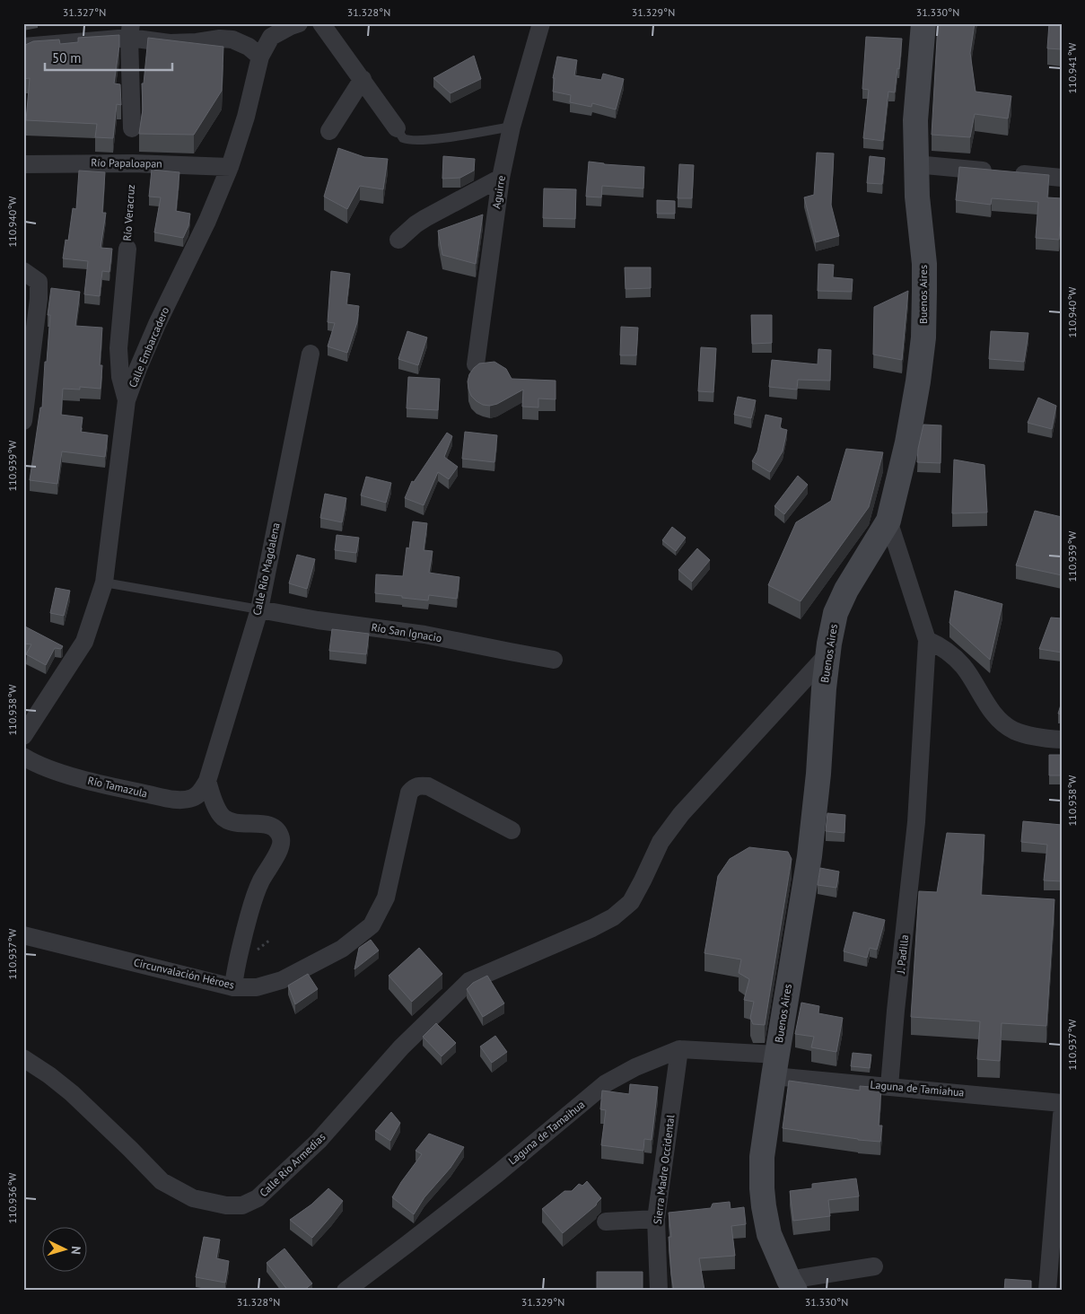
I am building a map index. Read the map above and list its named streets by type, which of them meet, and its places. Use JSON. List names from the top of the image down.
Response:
{
  "streets": {
    "street": [
      "Río Papaloapan",
      "Aguirre",
      "Río Veracruz",
      "Buenos Aires",
      "Calle Embarcadero",
      "Calle Río Magdalena",
      "Río San Ignacio",
      "Río Tamazula",
      "J. Padilla",
      "Circunvalación Héroes",
      "Laguna de Tamiahua",
      "Laguna de Tamaihua",
      "Calle Río Armedias",
      "Sierra Madre Occidental"
    ]
  },
  "crossings": [
    ["Río Papaloapan", "Río Veracruz"],
    ["Río Papaloapan", "Calle Embarcadero"],
    ["Río Veracruz", "Calle Embarcadero"],
    ["Buenos Aires", "Laguna de Tamiahua"],
    ["Buenos Aires", "Laguna de Tamaihua"],
    ["Buenos Aires", "Calle Río Armedias"],
    ["Calle Río Magdalena", "Río San Ignacio"],
    ["Calle Río Magdalena", "Río Tamazula"],
    ["J. Padilla", "Laguna de Tamiahua"],
    ["Laguna de Tamiahua", "Laguna de Tamaihua"],
    ["Laguna de Tamaihua", "Sierra Madre Occidental"]
  ],
  "scale_bar": "50 m",
  "north": "right",
  "coordinates": [
    "31.327°N",
    "31.328°N",
    "31.329°N",
    "31.330°N",
    "110.941°W",
    "110.940°W",
    "110.939°W",
    "110.938°W",
    "110.937°W",
    "110.936°W"
  ]
}
